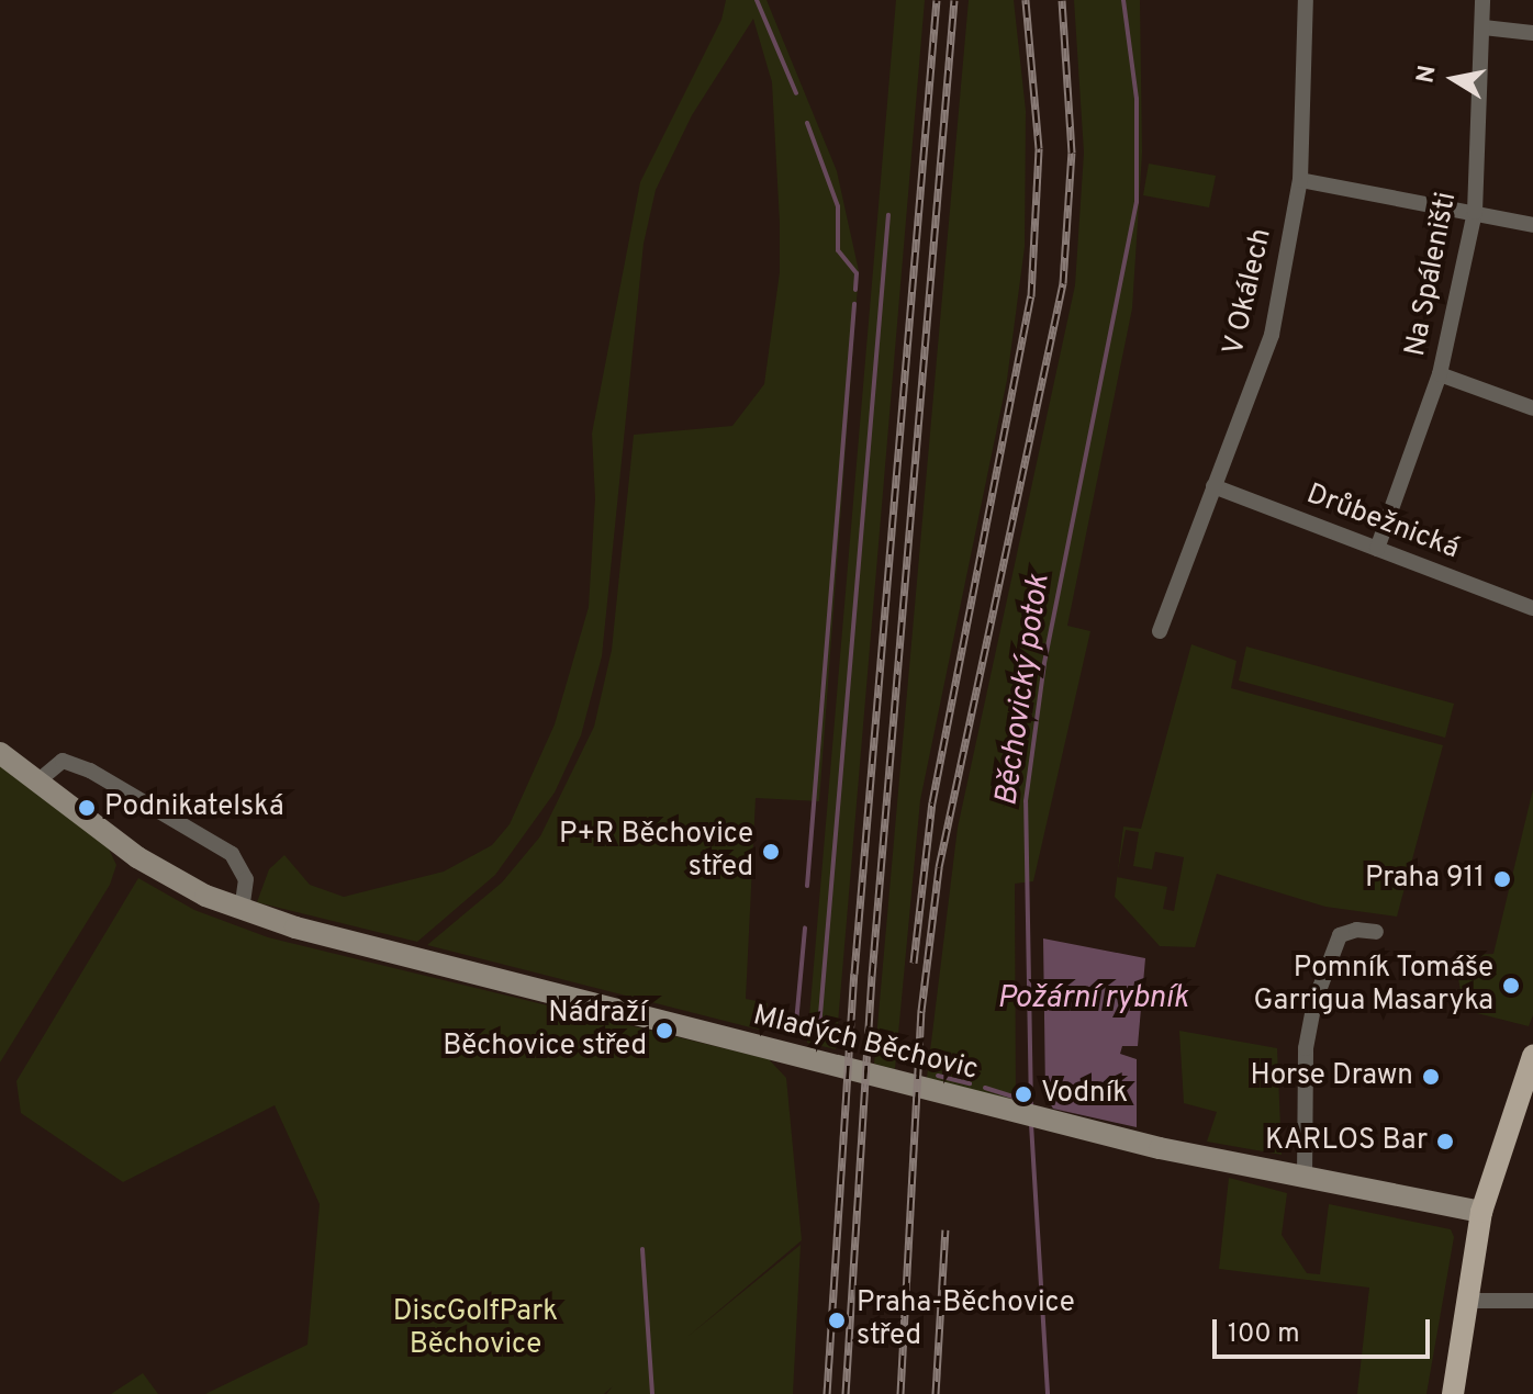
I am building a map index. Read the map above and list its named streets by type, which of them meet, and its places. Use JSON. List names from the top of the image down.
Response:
{
  "streets": {
    "street": [
      "Na Spáleništi",
      "V Okálech",
      "Drůbežnická",
      "Mladých Běchovic"
    ]
  },
  "crossings": [
    ["Na Spáleništi", "Drůbežnická"],
    ["V Okálech", "Drůbežnická"]
  ],
  "water": ["Běchovický potok", "Požární rybník"],
  "parks": ["DiscGolfPark Běchovice"],
  "places": [
    "Podnikatelská",
    "P+R Běchovice střed",
    "Praha 911",
    "Pomník Tomáše Garrigua Masaryka",
    "Nádraží Běchovice střed",
    "Horse Drawn",
    "Vodník",
    "KARLOS Bar",
    "Praha-Běchovice střed"
  ],
  "scale_bar": "100 m",
  "north": "left"
}
